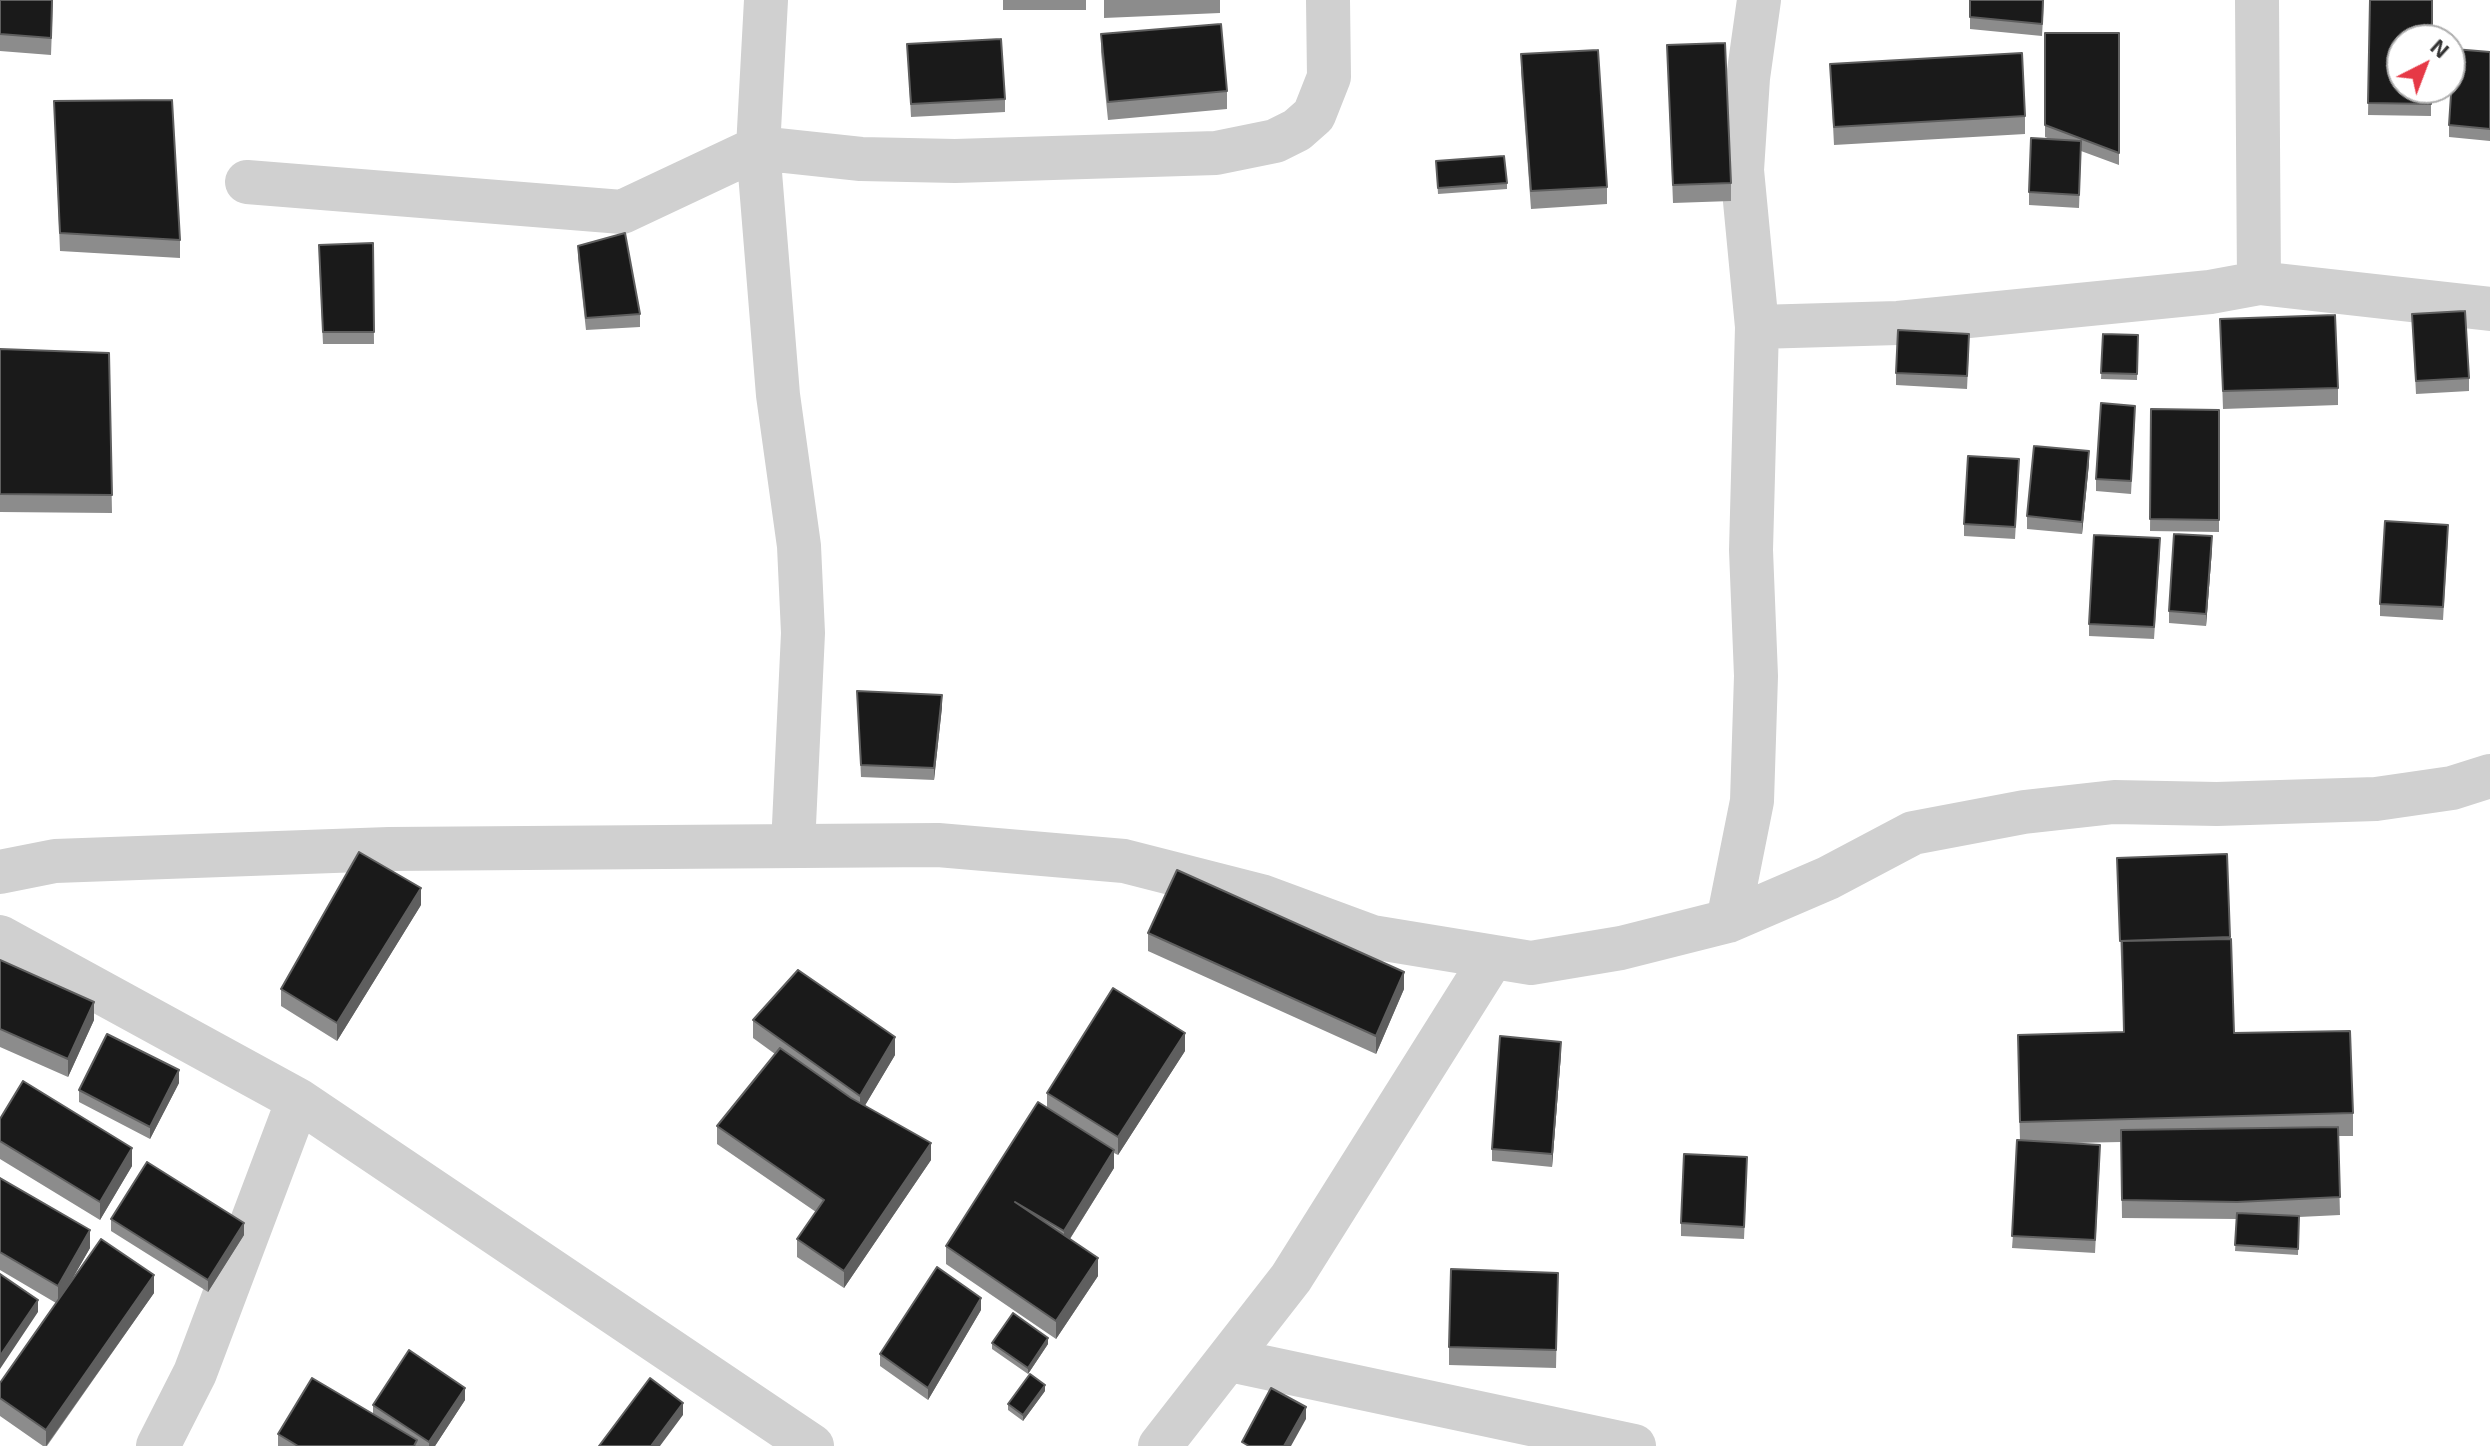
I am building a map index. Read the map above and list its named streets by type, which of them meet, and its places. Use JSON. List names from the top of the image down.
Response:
{
  "north": "top right"
}
